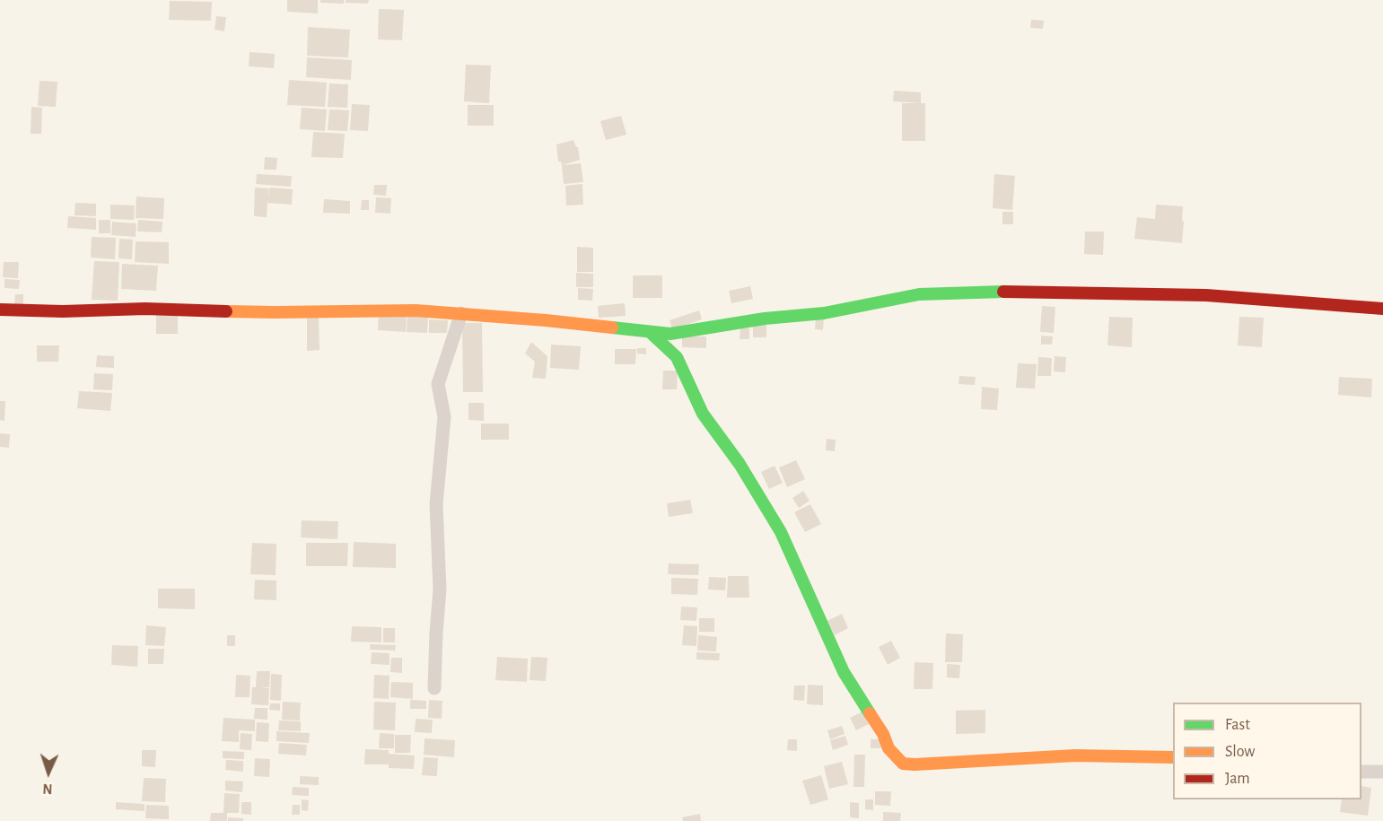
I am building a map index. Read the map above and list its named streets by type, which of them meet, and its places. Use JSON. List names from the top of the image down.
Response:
{
  "legend": ["Fast", "Slow", "Jam"],
  "north": "bottom"
}
